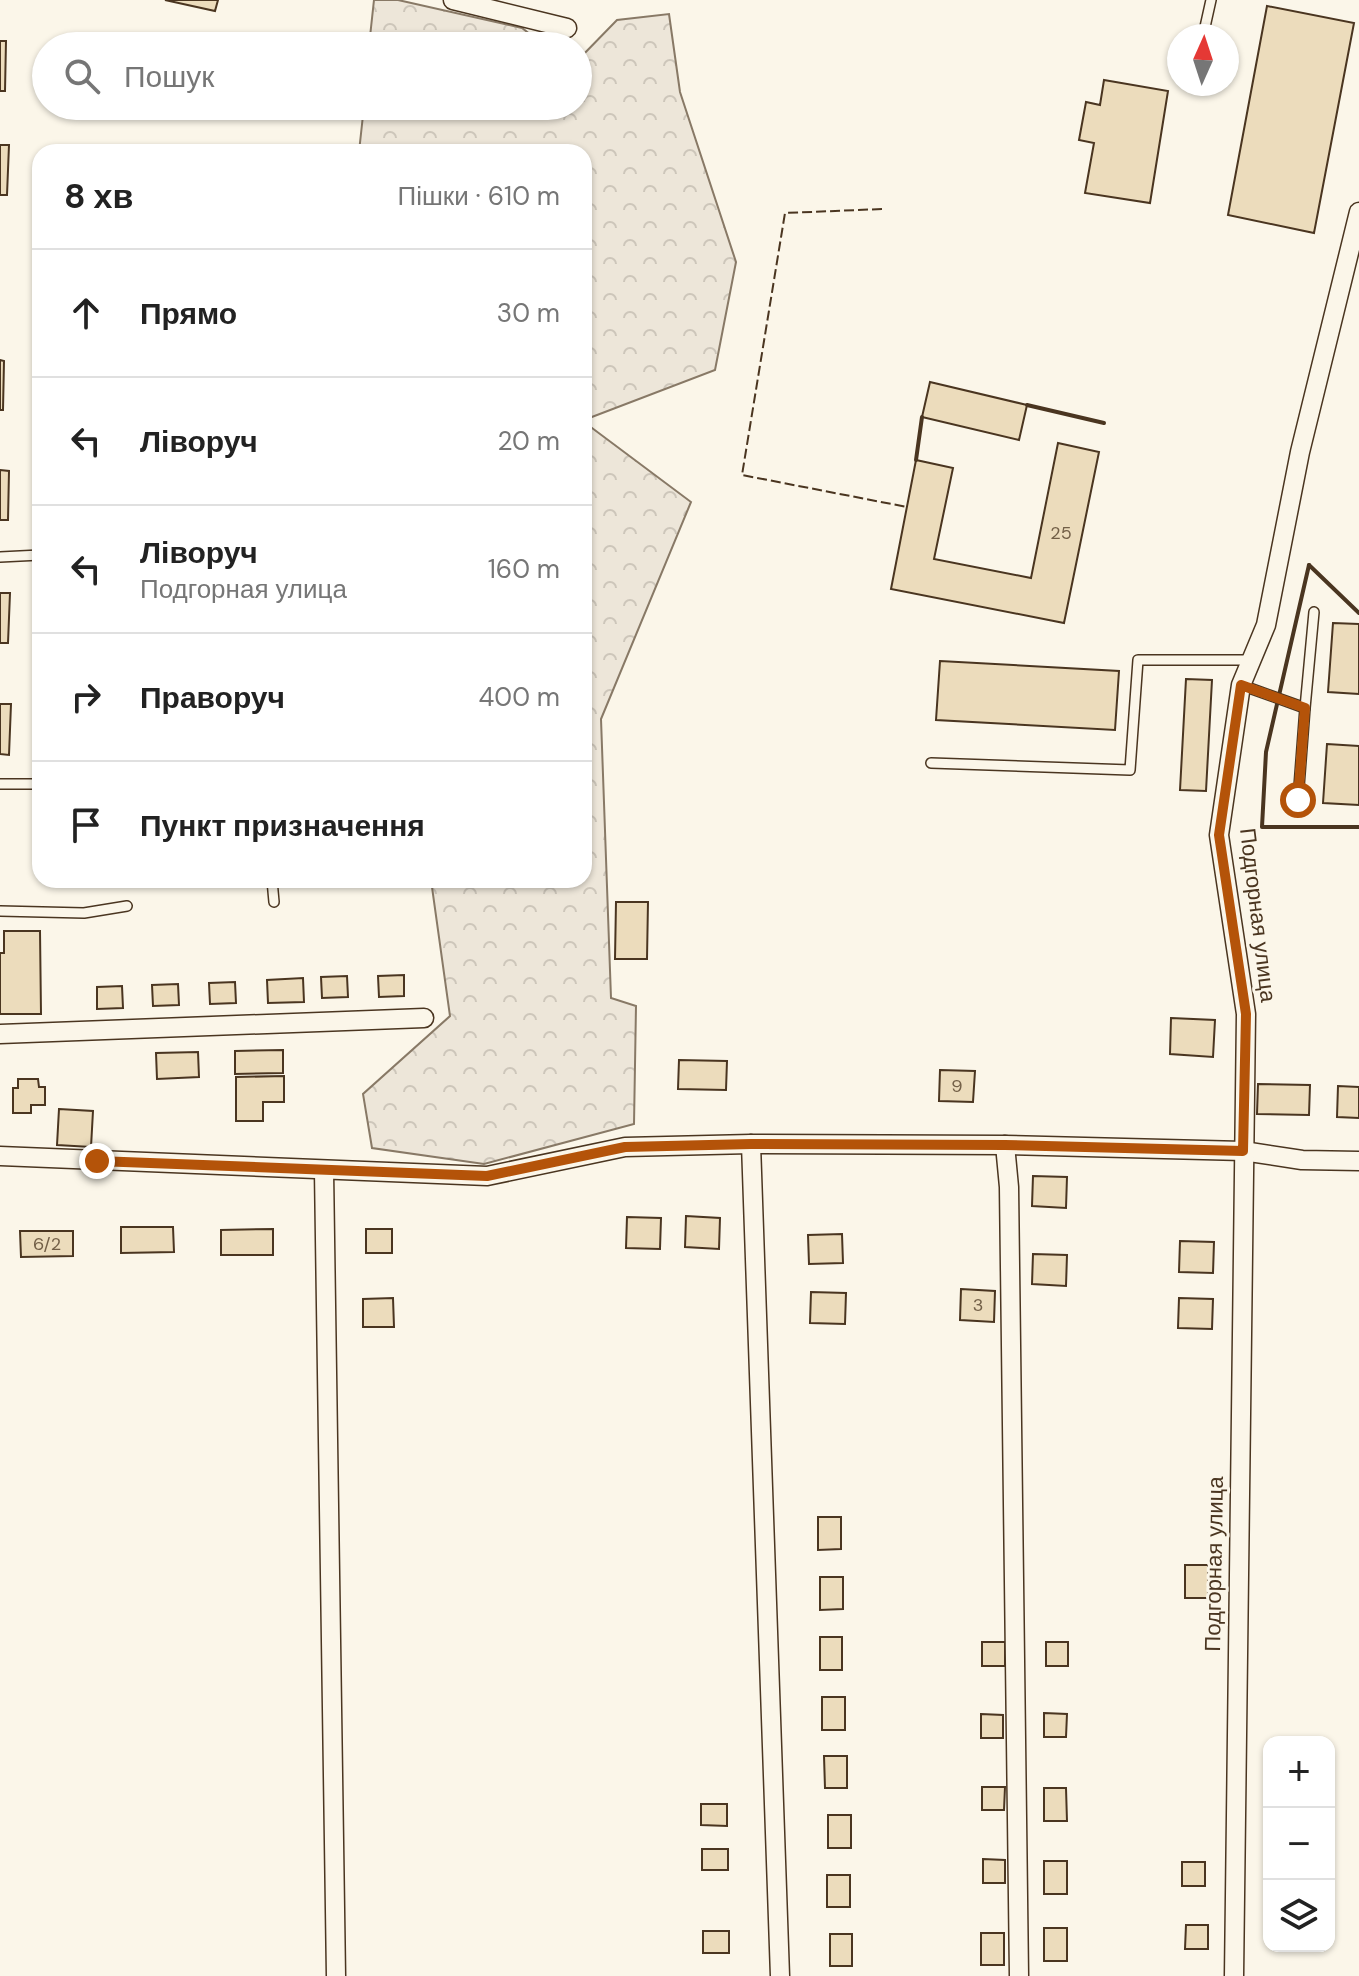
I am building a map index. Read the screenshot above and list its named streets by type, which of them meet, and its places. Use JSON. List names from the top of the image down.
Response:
{
  "streets": {
    "street": ["Подгорная улица"]
  },
  "house_numbers": [
    "25",
    "9",
    "6/2",
    "3"
  ],
  "north": "top",
  "page": {
    "search": "Пошук",
    "heading": ["8 хв", "Пішки · 610 m"],
    "list": [
      ["Прямо", "30 m"],
      ["Ліворуч", "20 m"],
      ["Ліворуч", "Подгорная улица", "160 m"],
      ["Праворуч", "400 m"],
      "Пункт призначення"
    ],
    "map_buttons": ["+", "−"]
  }
}
